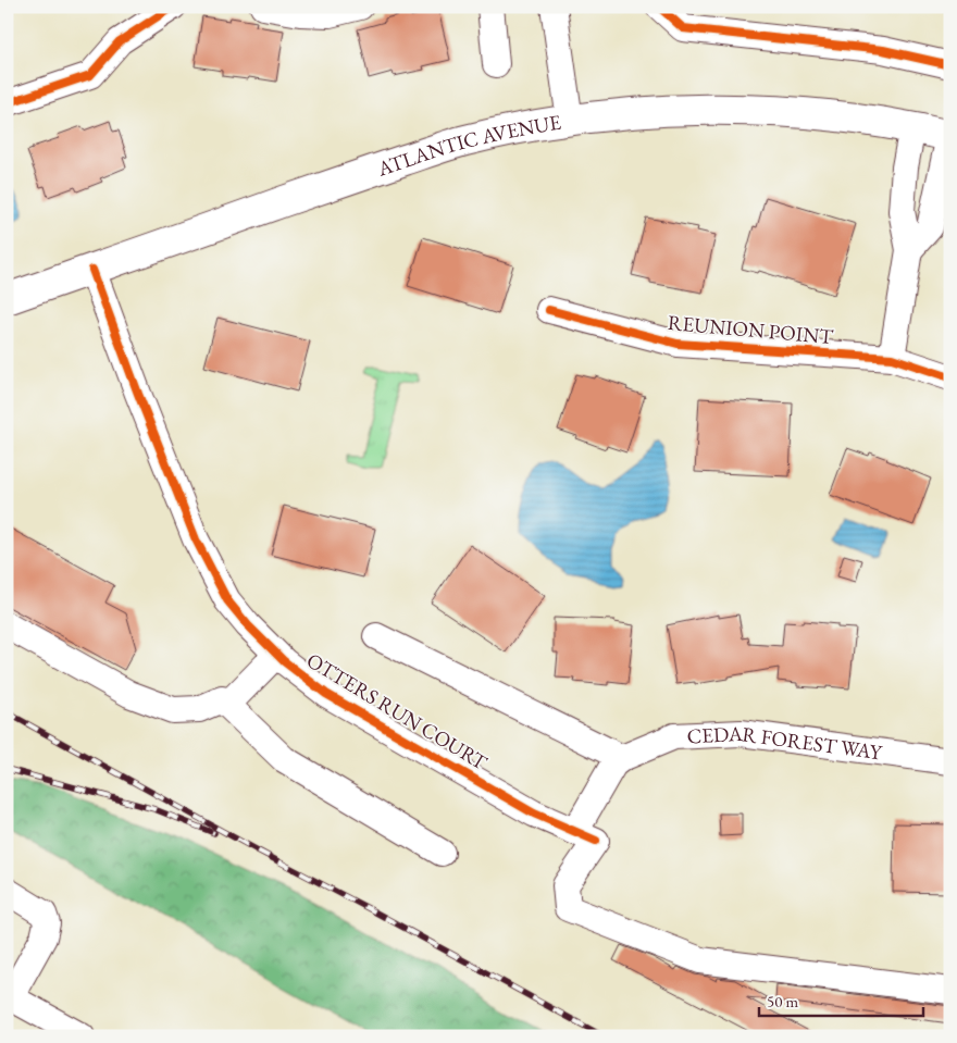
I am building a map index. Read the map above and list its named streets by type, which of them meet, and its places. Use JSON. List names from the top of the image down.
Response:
{
  "streets": {
    "main road": ["ATLANTIC AVENUE"],
    "street": ["REUNION POINT", "OTTERS RUN COURT", "CEDAR FOREST WAY"]
  },
  "crossings": [
    ["ATLANTIC AVENUE", "OTTERS RUN COURT"],
    ["OTTERS RUN COURT", "CEDAR FOREST WAY"]
  ],
  "scale_bar": "50 m"
}
